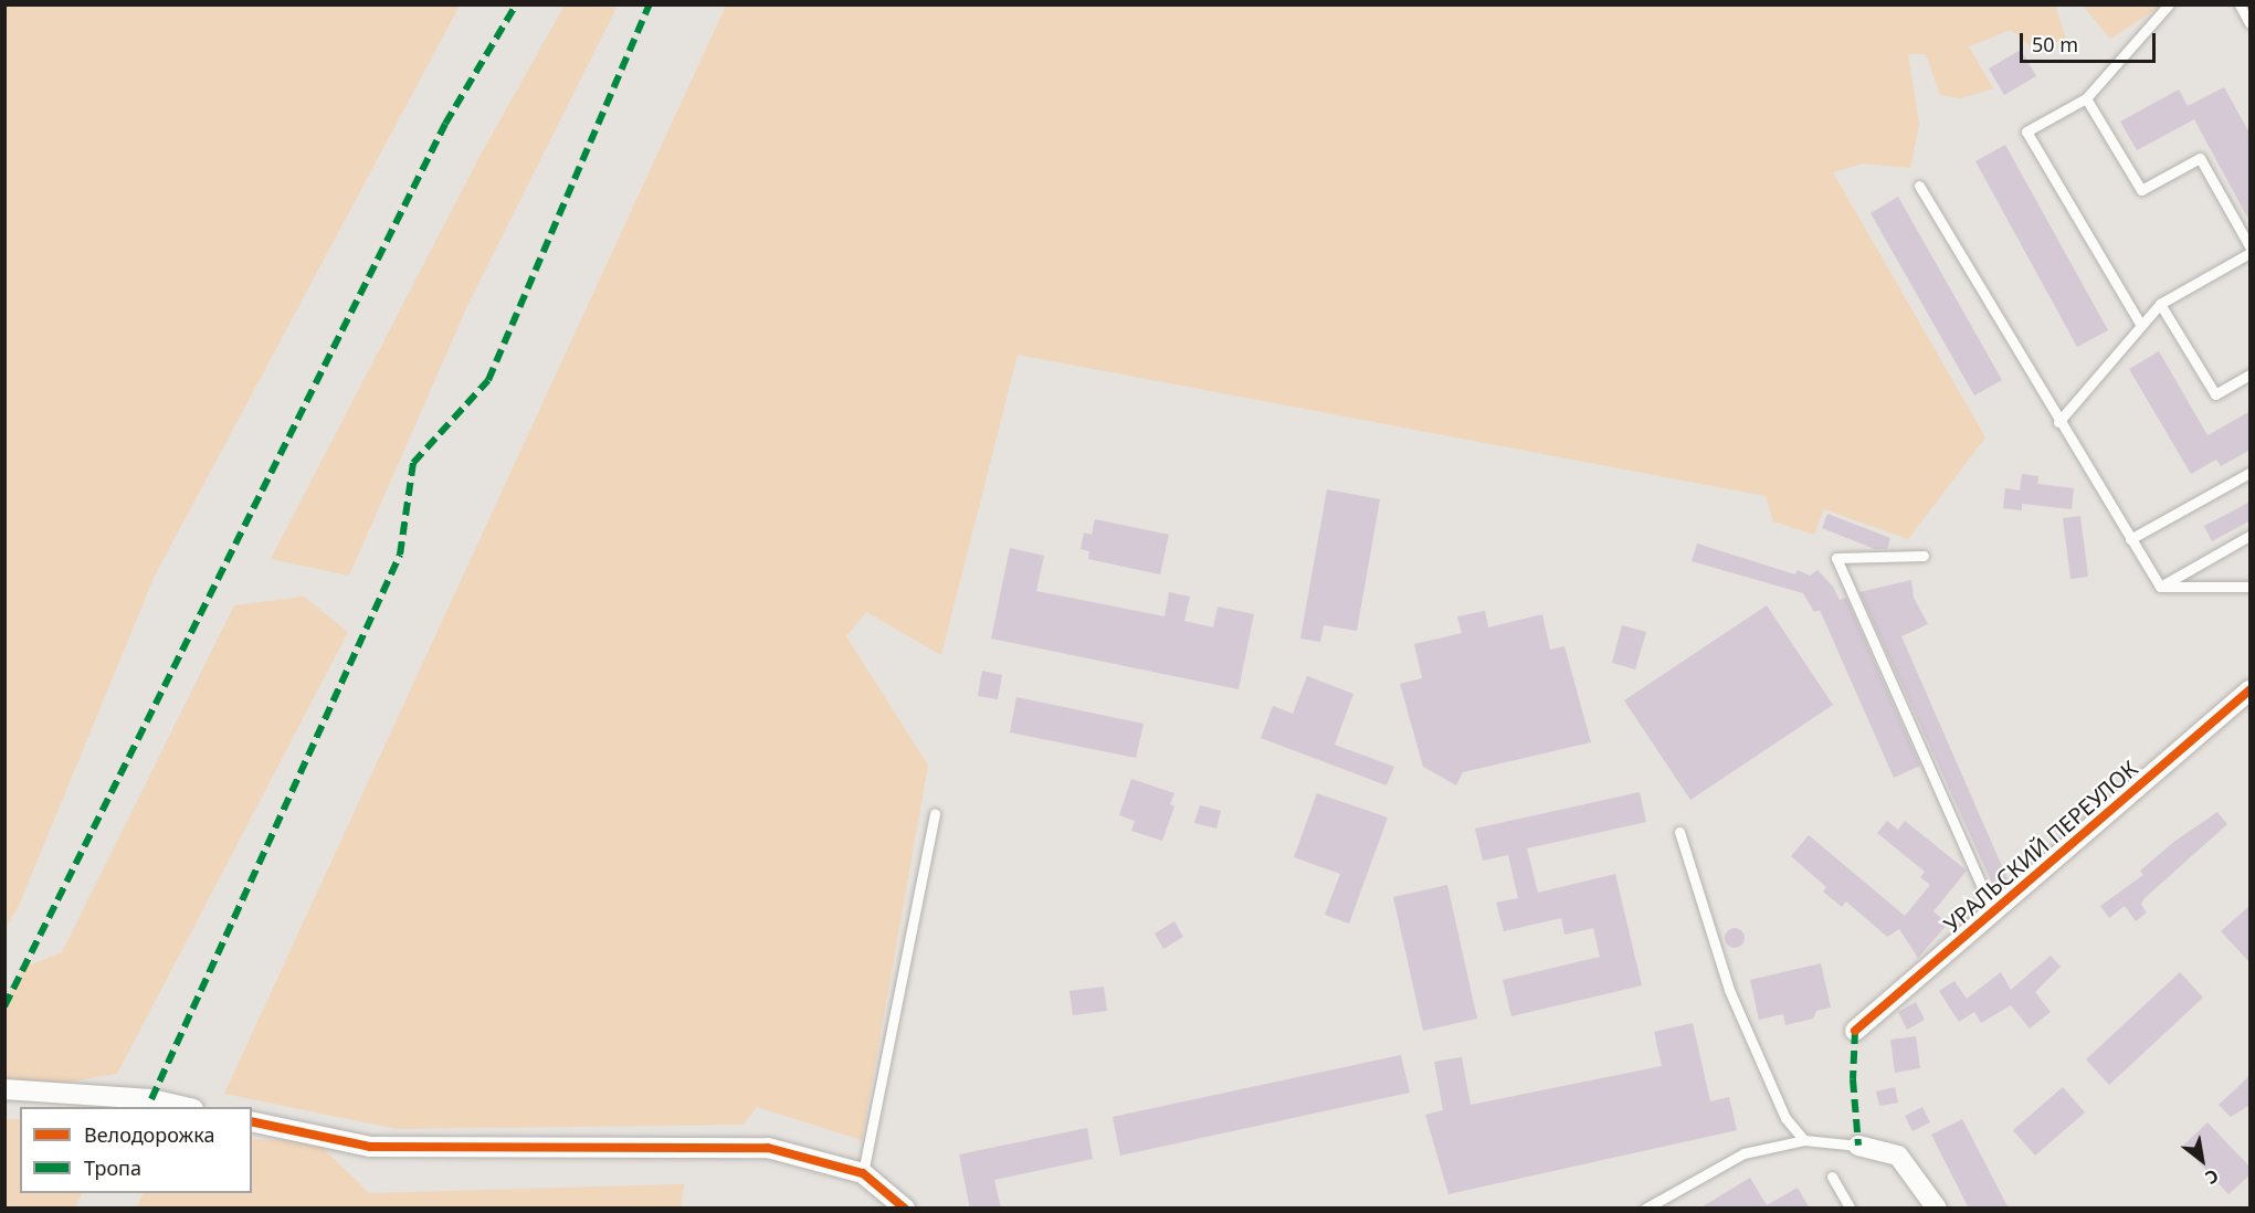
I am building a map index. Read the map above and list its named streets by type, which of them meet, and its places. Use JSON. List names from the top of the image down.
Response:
{
  "streets": {
    "street": ["УРАЛЬСКИЙ ПЕРЕУЛОК"]
  },
  "legend": ["Велодорожка", "Тропа"],
  "scale_bar": "50 m",
  "north": "bottom right"
}
